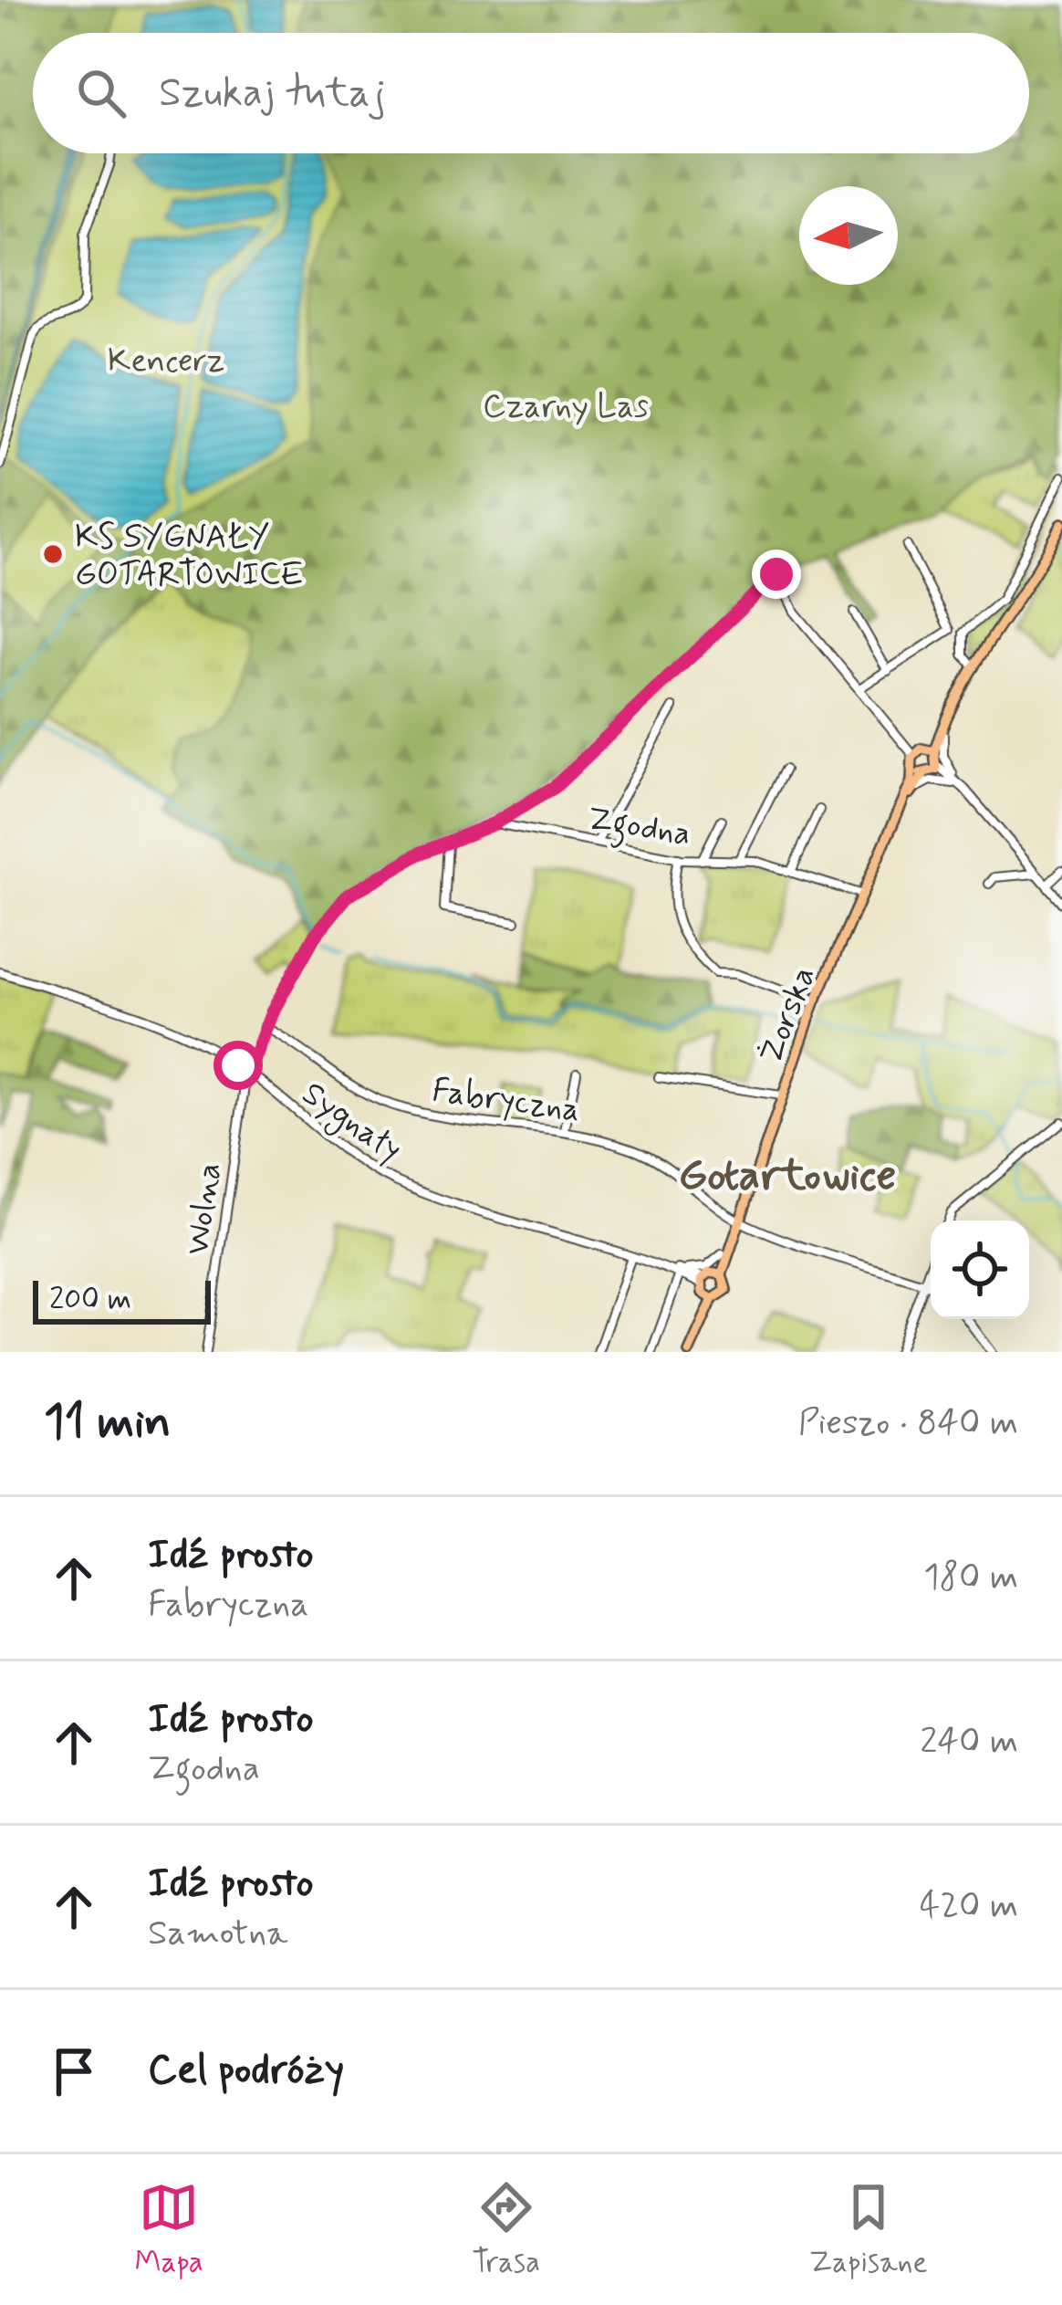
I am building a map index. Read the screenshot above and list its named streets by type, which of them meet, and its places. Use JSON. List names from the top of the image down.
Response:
{
  "streets": {
    "main road": ["Żorska"],
    "street": [
      "Zgodna",
      "Fabryczna",
      "Sygnały",
      "Wolna"
    ]
  },
  "crossings": [
    ["Zgodna", "Żorska"],
    ["Żorska", "Fabryczna"],
    ["Sygnały", "Wolna"]
  ],
  "districts": ["Gotartowice"],
  "parks": ["Kencerz", "Czarny Las"],
  "places": ["KS SYGNAŁY GOTARTOWICE"],
  "scale_bar": "200 m",
  "north": "left",
  "page": {
    "search": "Szukaj tutaj",
    "scale": "200 m",
    "heading": ["11 min", "Pieszo · 840 m"],
    "list": [
      ["Idź prosto", "Fabryczna", "180 m"],
      ["Idź prosto", "Zgodna", "240 m"],
      ["Idź prosto", "Samotna", "420 m"],
      "Cel podróży"
    ],
    "nav": ["Mapa", "Trasa", "Zapisane"]
  }
}
